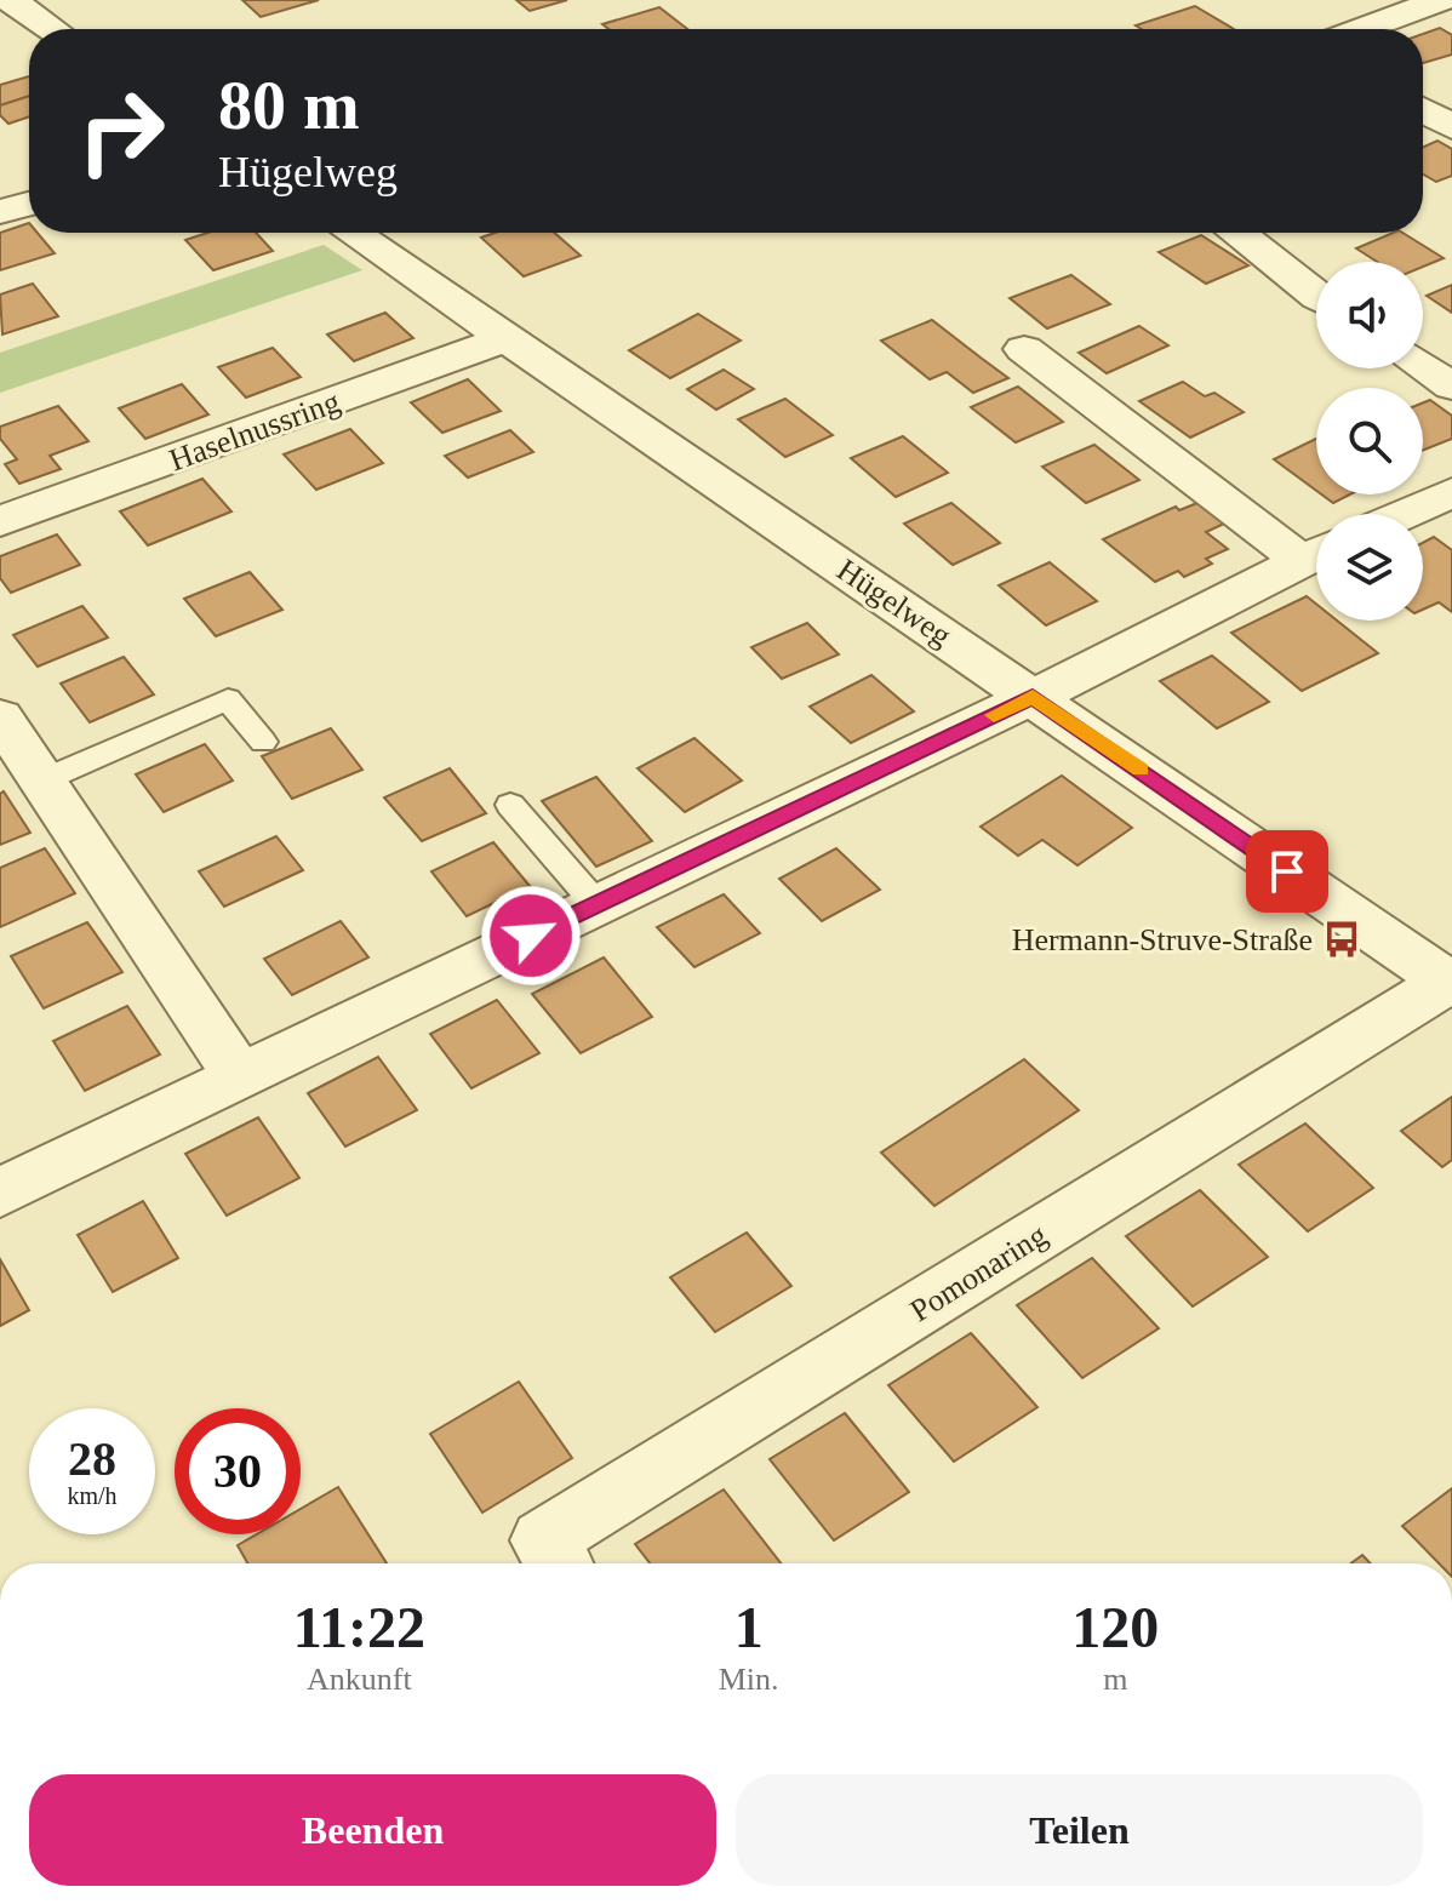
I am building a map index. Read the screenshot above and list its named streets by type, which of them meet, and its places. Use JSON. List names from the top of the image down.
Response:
{
  "streets": {
    "street": ["Haselnussring", "Hügelweg", "Pomonaring"]
  },
  "crossings": [
    ["Haselnussring", "Hügelweg"],
    ["Hügelweg", "Pomonaring"]
  ],
  "places": {
    "bus stop": ["Hermann-Struve-Straße"]
  },
  "page": {
    "turn": ["80 m", "Hügelweg"],
    "speed": "28 km/h",
    "limit": "30",
    "eta": [
      "11:22",
      "Ankunft",
      "1",
      "Min.",
      "120",
      "m"
    ],
    "buttons": ["Beenden", "Teilen"]
  }
}
